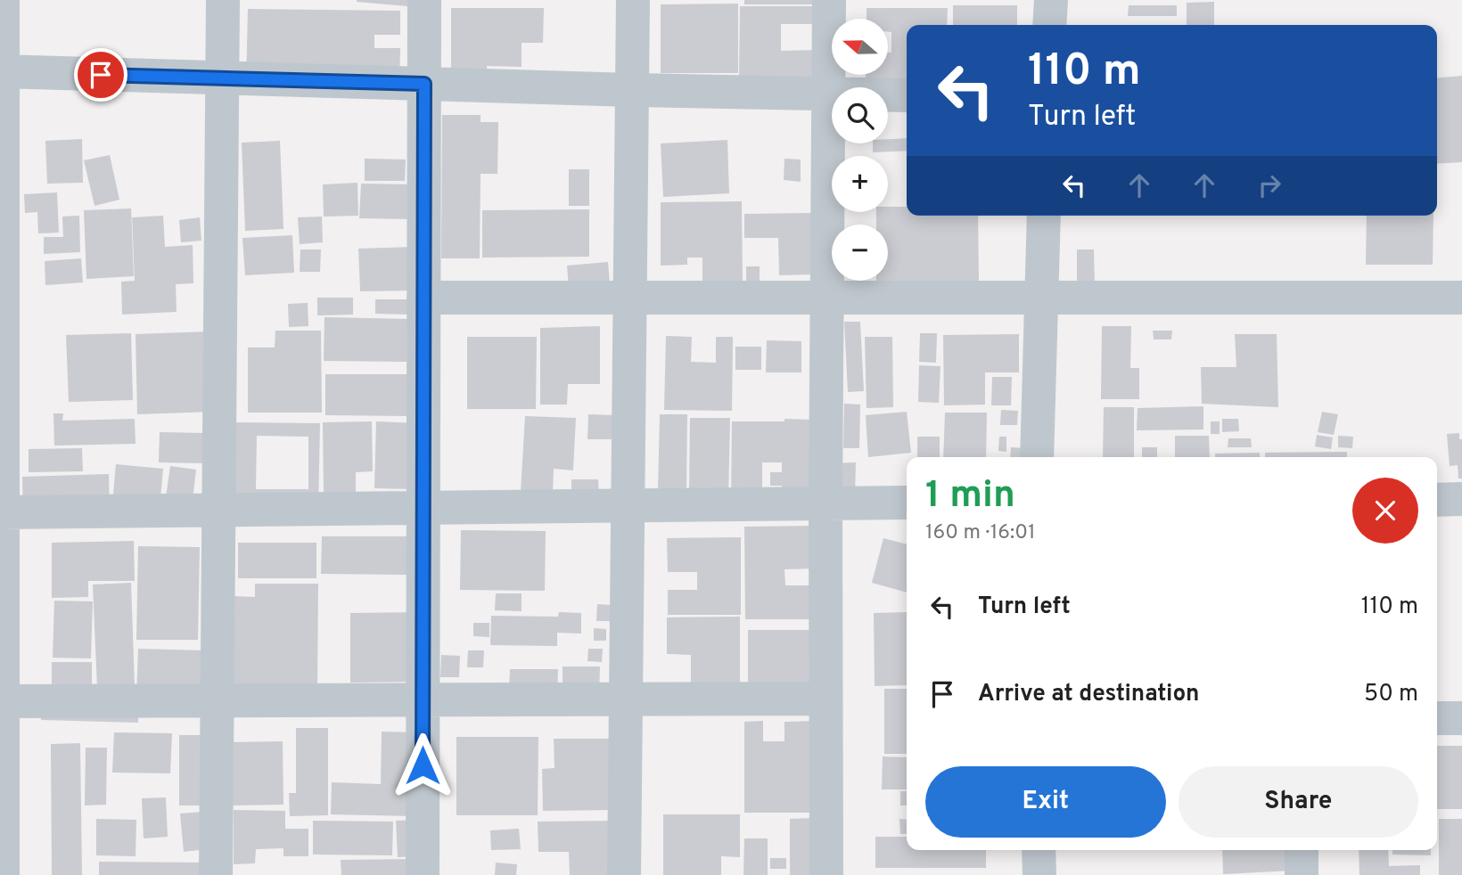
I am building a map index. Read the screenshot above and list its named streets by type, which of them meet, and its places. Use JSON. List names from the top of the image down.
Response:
{
  "north": "left",
  "page": {
    "map_buttons": ["+", "−"],
    "turn": ["110 m", "Turn left"],
    "heading": ["1 min", "160 m · 16:01"],
    "list": [
      {
        "name": "Turn left",
        "value": "110 m"
      },
      {
        "name": "Arrive at destination",
        "value": "50 m"
      }
    ],
    "buttons": ["Exit", "Share"]
  }
}
